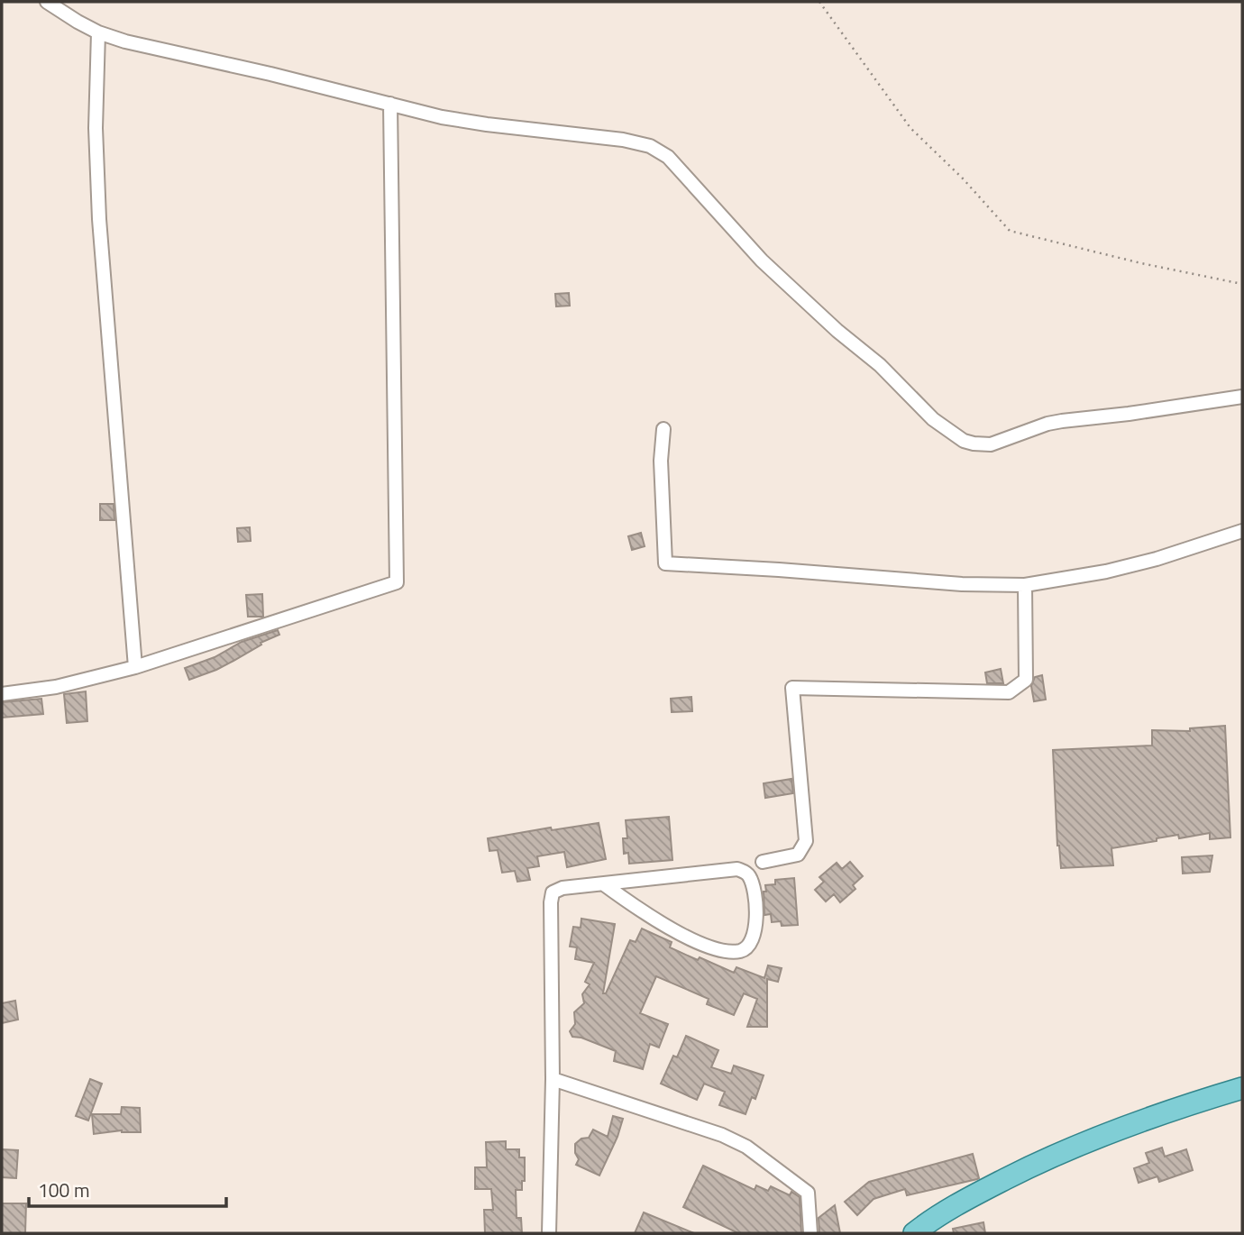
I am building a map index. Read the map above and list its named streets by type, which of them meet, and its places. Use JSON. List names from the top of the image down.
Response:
{
  "scale_bar": "100 m"
}
